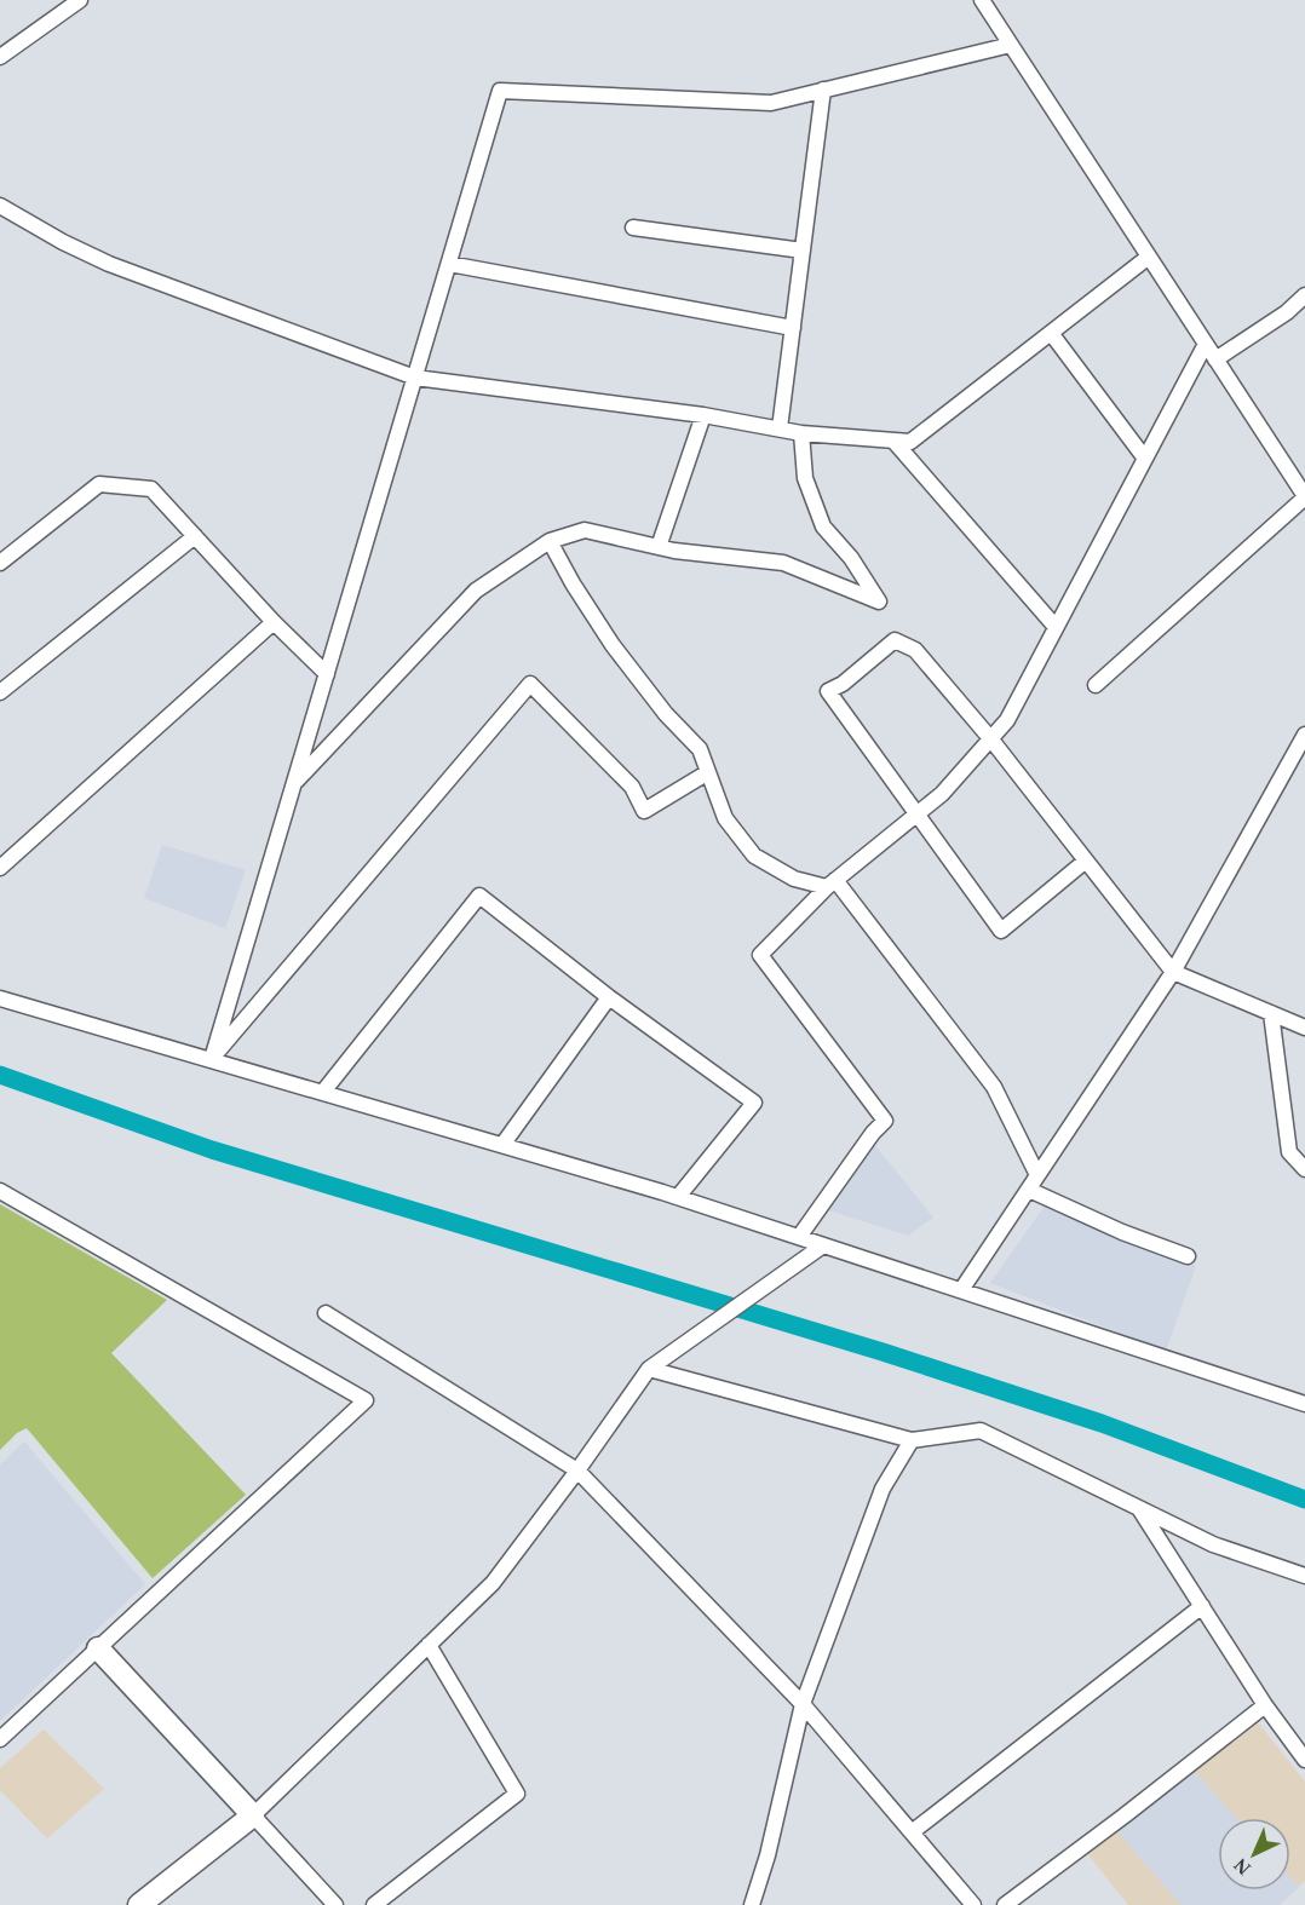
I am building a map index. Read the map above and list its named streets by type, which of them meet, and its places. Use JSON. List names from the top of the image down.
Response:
{
  "north": "bottom left"
}
